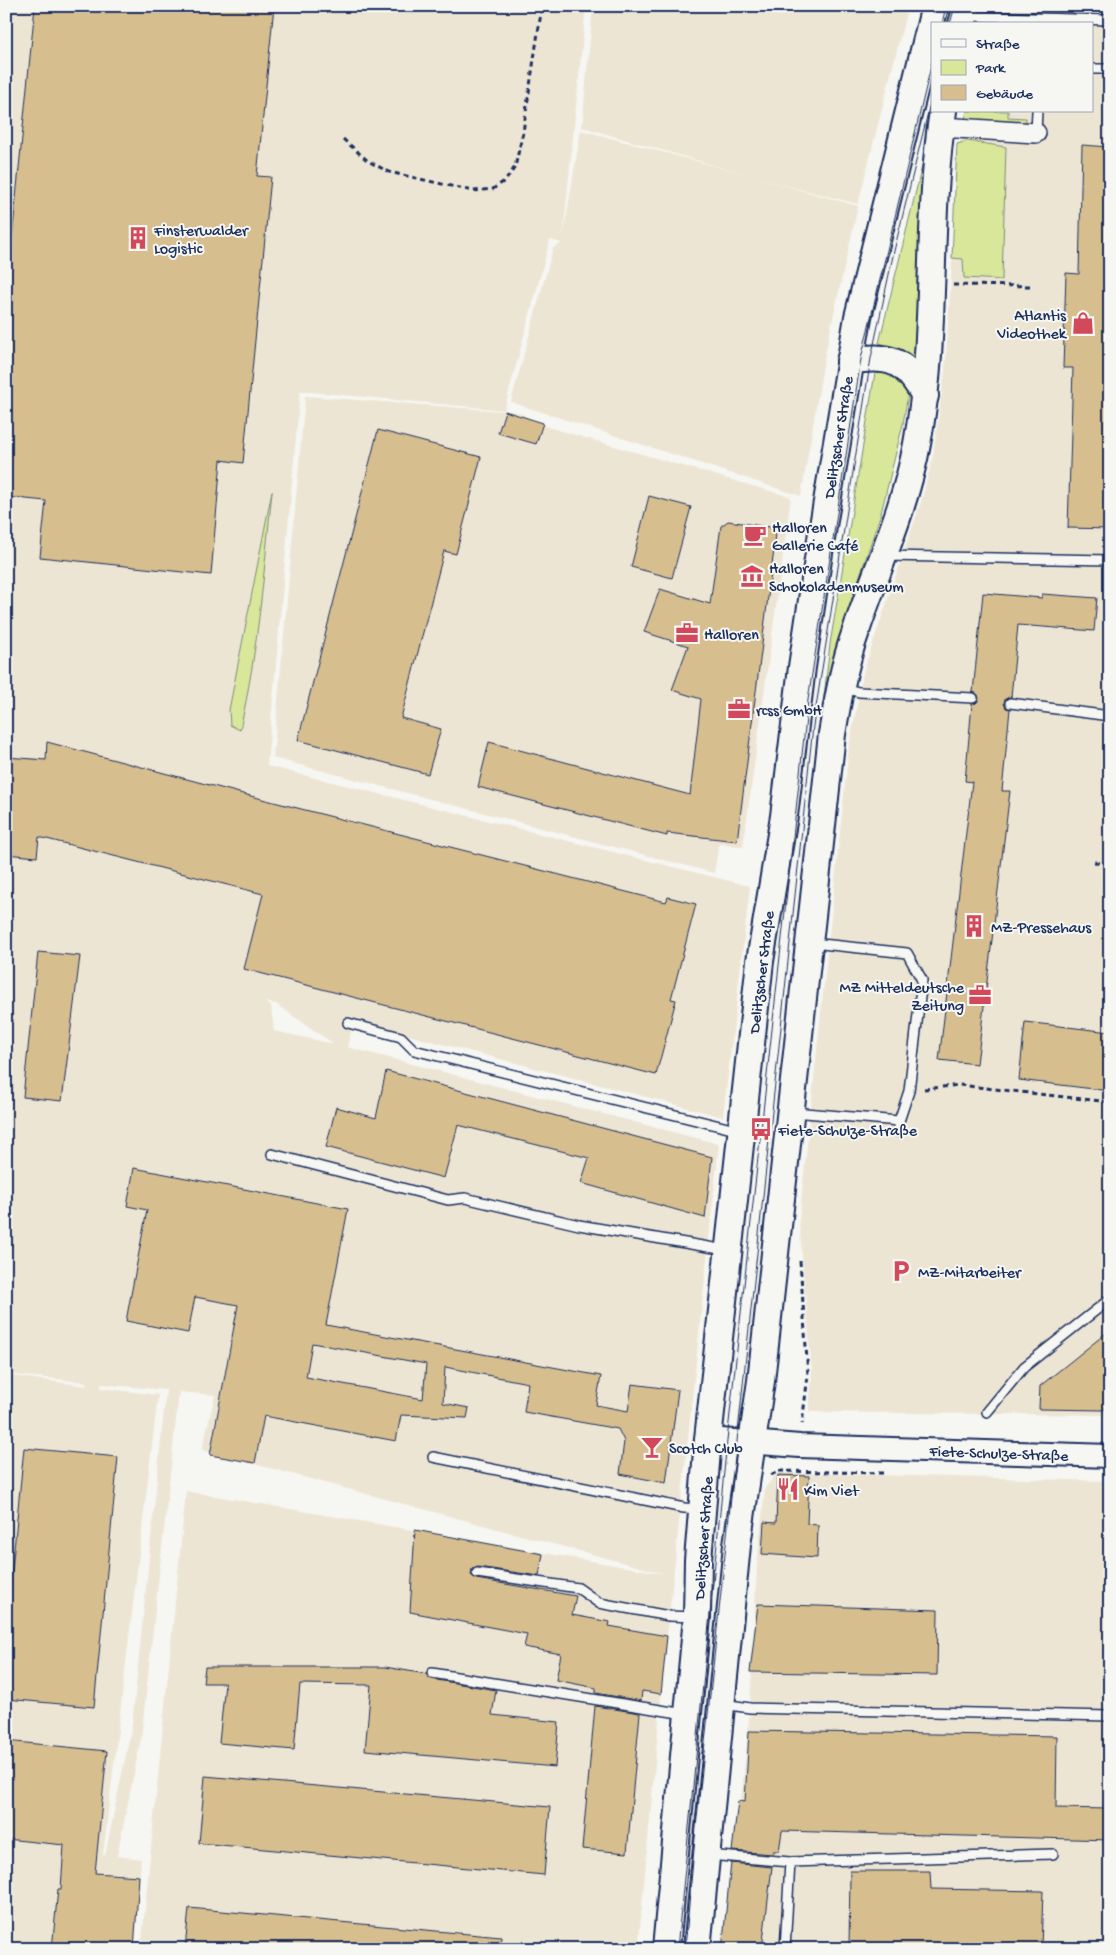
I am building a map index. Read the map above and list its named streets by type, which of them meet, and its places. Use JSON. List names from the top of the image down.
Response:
{
  "streets": {
    "main road": ["Delitzscher Straße"],
    "street": ["Fiete-Schulze-Straße"]
  },
  "crossings": [
    ["Delitzscher Straße", "Fiete-Schulze-Straße"]
  ],
  "places": {
    "building": ["Finsterwalder Logistic", "MZ-Pressehaus"],
    "shop": ["Atlantis Videothek"],
    "cafe": ["Halloren Gallerie Café"],
    "museum": ["Halloren Schokoladenmuseum"],
    "office": ["Halloren", "rcss GmbH", "MZ Mitteldeutsche Zeitung"],
    "bus stop": ["Fiete-Schulze-Straße"],
    "parking": ["MZ-Mitarbeiter"],
    "bar": ["Scotch Club"],
    "restaurant": ["Kim Viet"]
  },
  "legend": ["Straße", "Park", "Gebäude"]
}
